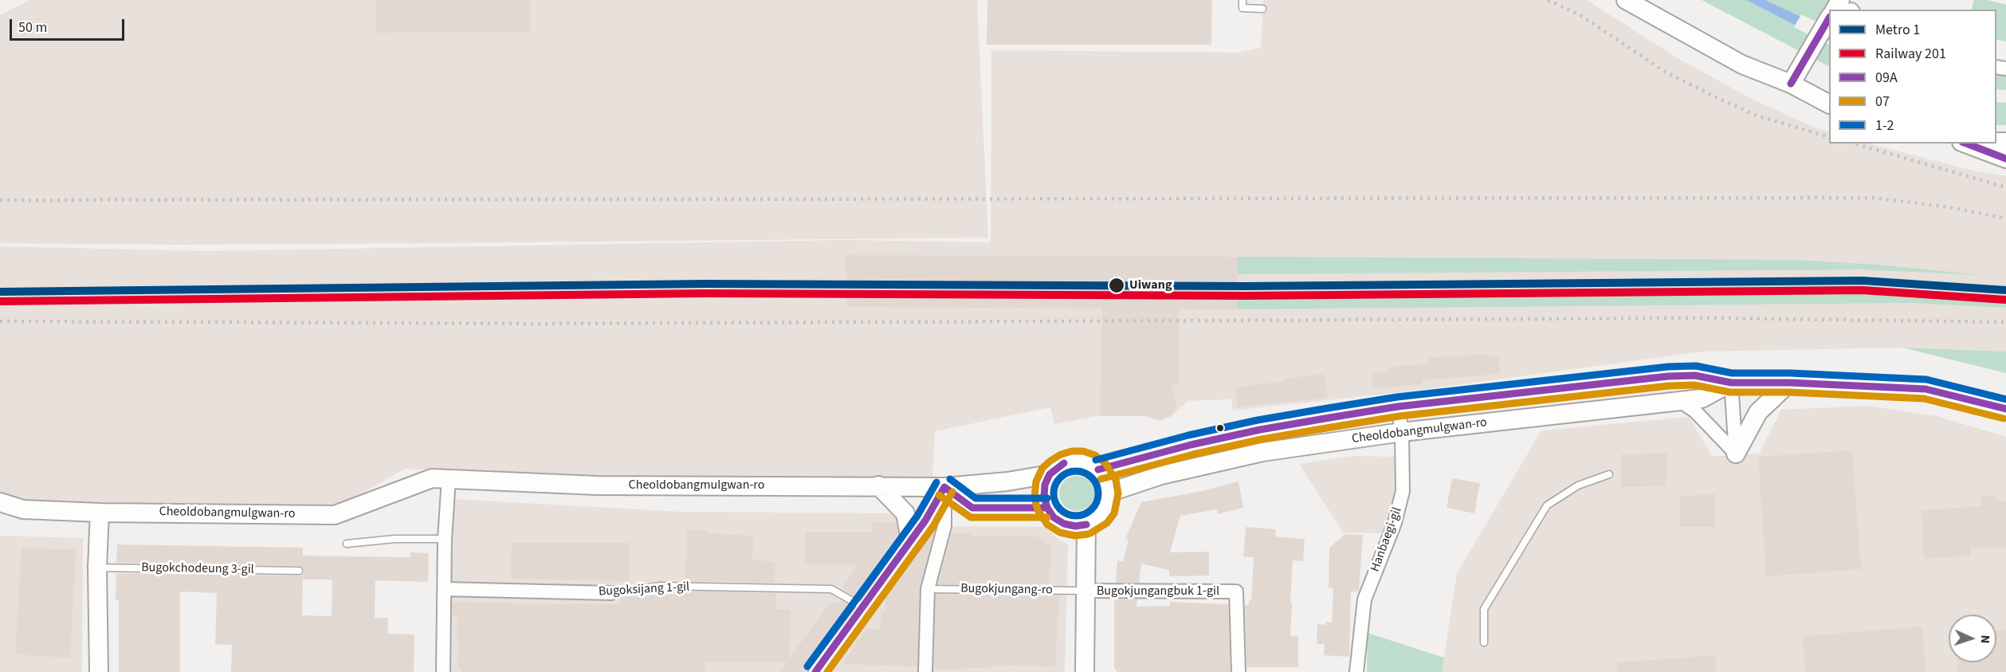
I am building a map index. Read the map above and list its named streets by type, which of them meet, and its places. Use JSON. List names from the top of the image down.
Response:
{
  "streets": {
    "street": [
      "Cheoldobangmulgwan-ro",
      "Hanbaegi-gil",
      "Bugoksijang 1-gil",
      "Bugokjungangbuk 1-gil"
    ],
    "lane": ["Bugokchodeung 3-gil", "Bugokjungang-ro"]
  },
  "crossings": [
    ["Cheoldobangmulgwan-ro", "Hanbaegi-gil"],
    ["Bugokjungang-ro", "Bugokjungangbuk 1-gil"]
  ],
  "places": ["Uiwang"],
  "lines": [
    "transit line 09A",
    "metro line 1",
    "rail line 201",
    "transit line 1-2",
    "transit line 07"
  ],
  "legend": [
    "Metro 1",
    "Railway 201",
    "09A",
    "07",
    "1-2"
  ],
  "scale_bar": "50 m",
  "north": "right"
}
